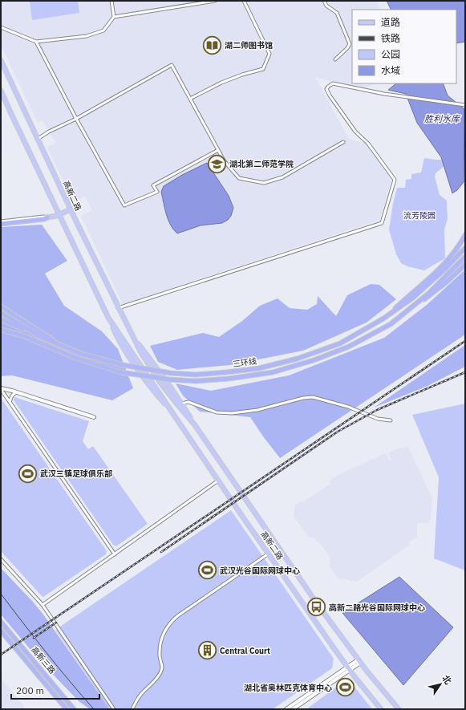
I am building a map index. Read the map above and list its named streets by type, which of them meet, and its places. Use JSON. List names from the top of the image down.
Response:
{
  "streets": {
    "highway": ["三环线", "高新三路"],
    "main road": ["高新二路"]
  },
  "water": ["胜利水库"],
  "parks": ["流芳陵园"],
  "places": {
    "library": ["湖二师图书馆"],
    "school or university": ["湖北第二师范学院"],
    "sports": ["武汉三镇足球俱乐部", "武汉光谷国际网球中心", "湖北省奥林匹克体育中心"],
    "bus stop": ["高新二路光谷国际网球中心"],
    "building": ["Central Court"]
  },
  "legend": [
    "道路",
    "铁路",
    "公园",
    "水域"
  ],
  "scale_bar": "200 m",
  "north": "top right"
}
